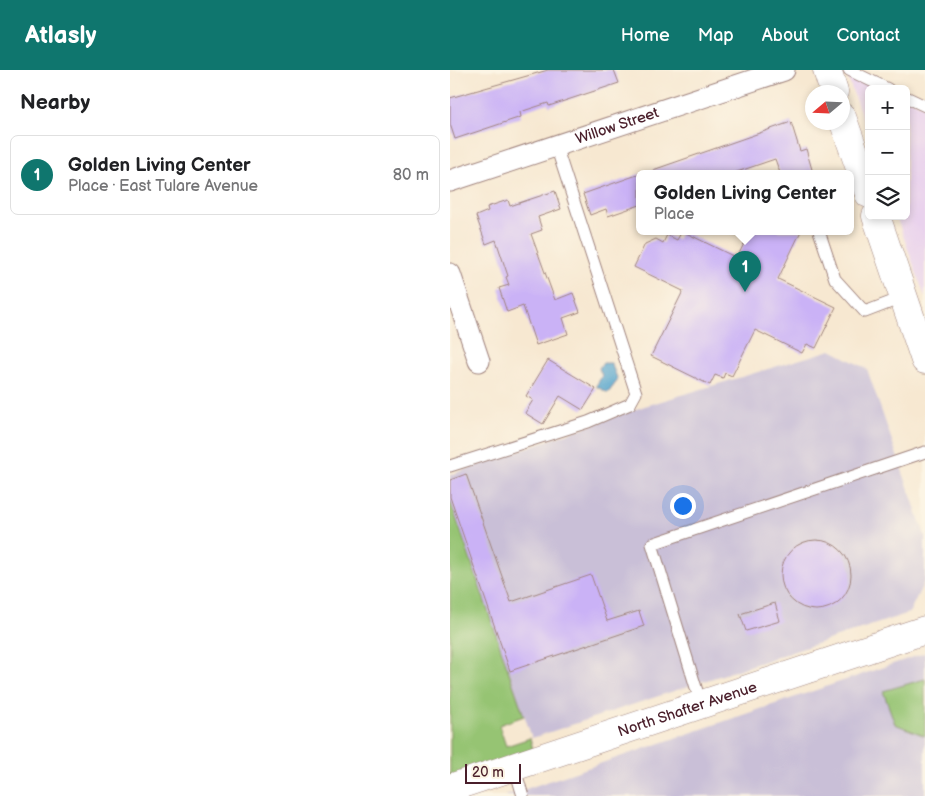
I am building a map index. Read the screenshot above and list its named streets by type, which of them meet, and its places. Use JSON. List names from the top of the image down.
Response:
{
  "streets": {
    "main road": ["North Shafter Avenue"],
    "street": ["Willow Street"]
  },
  "scale_bar": "20 m",
  "north": "left",
  "page": {
    "header": "Atlasly",
    "nav": [
      "Home",
      "Map",
      "About",
      "Contact"
    ],
    "heading": "Nearby",
    "map_buttons": ["+", "−"],
    "list": [
      {
        "mark": "1",
        "name": "Golden Living Center",
        "note": "Place · East Tulare Avenue",
        "value": "80 m"
      }
    ],
    "popup": ["Golden Living Center", "Place"],
    "pins": "1",
    "scale": "20 m"
  }
}
